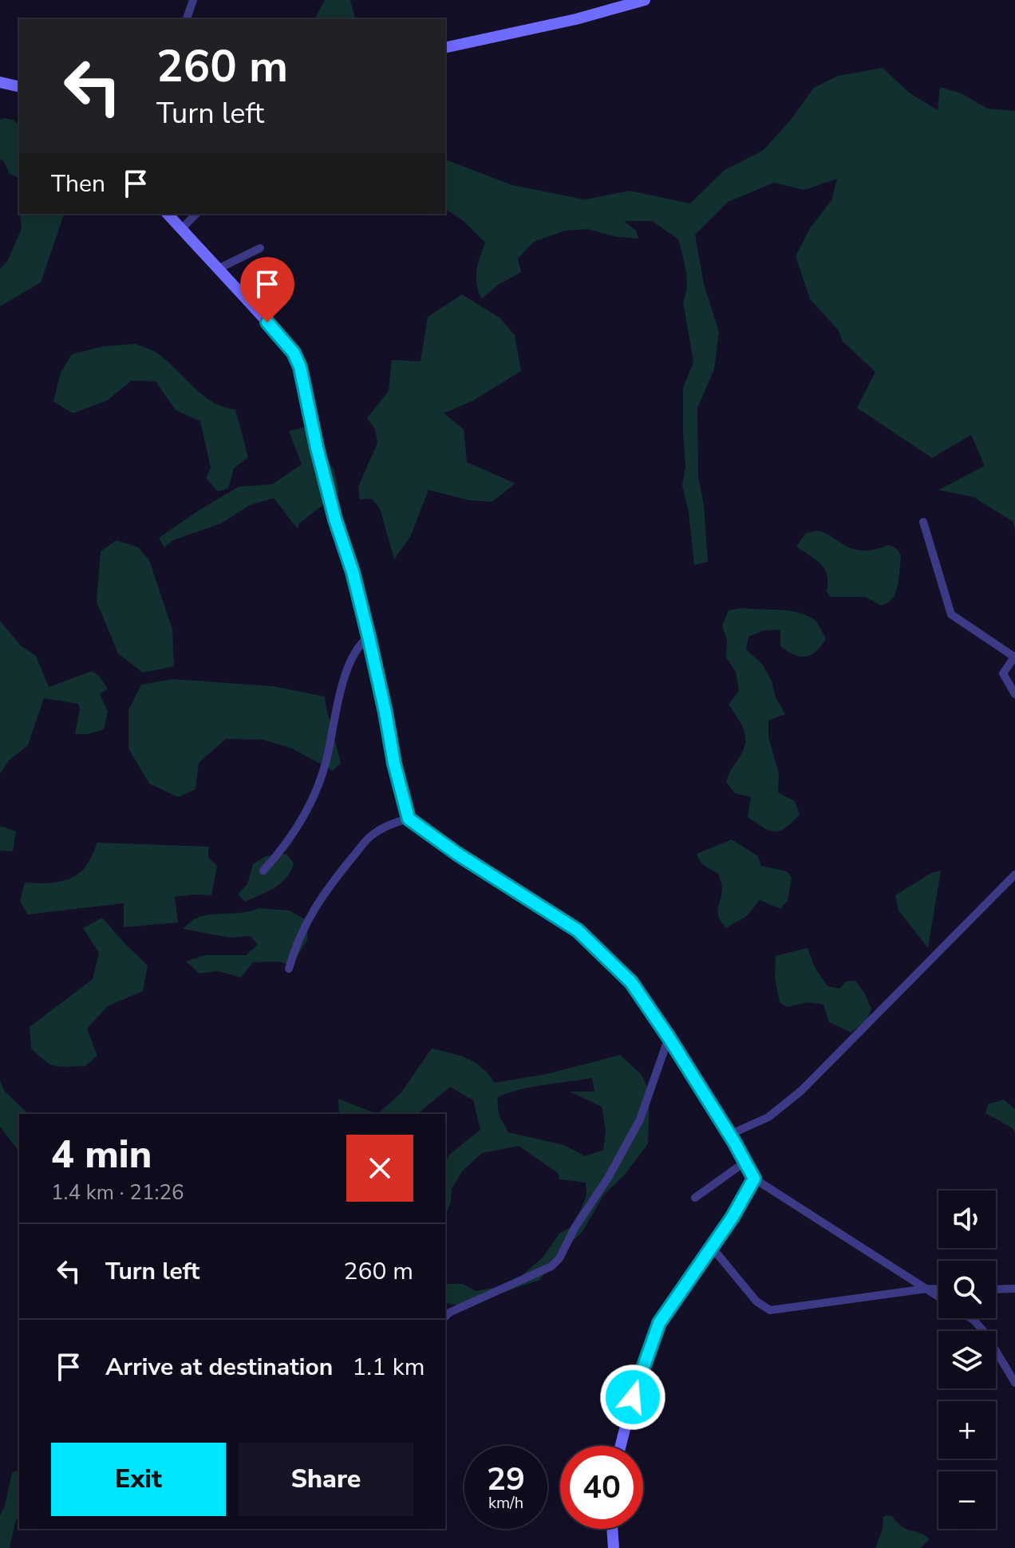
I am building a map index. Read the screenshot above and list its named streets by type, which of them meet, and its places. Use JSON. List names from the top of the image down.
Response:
{
  "page": {
    "turn": ["260 m", "Turn left"],
    "then": "Then",
    "heading": ["4 min", "1.4 km · 21:26"],
    "map_buttons": ["+", "−"],
    "list": [
      {
        "name": "Turn left",
        "value": "260 m"
      },
      {
        "name": "Arrive at destination",
        "value": "1.1 km"
      }
    ],
    "buttons": ["Exit", "Share"],
    "speed": "29 km/h",
    "limit": "40"
  }
}
